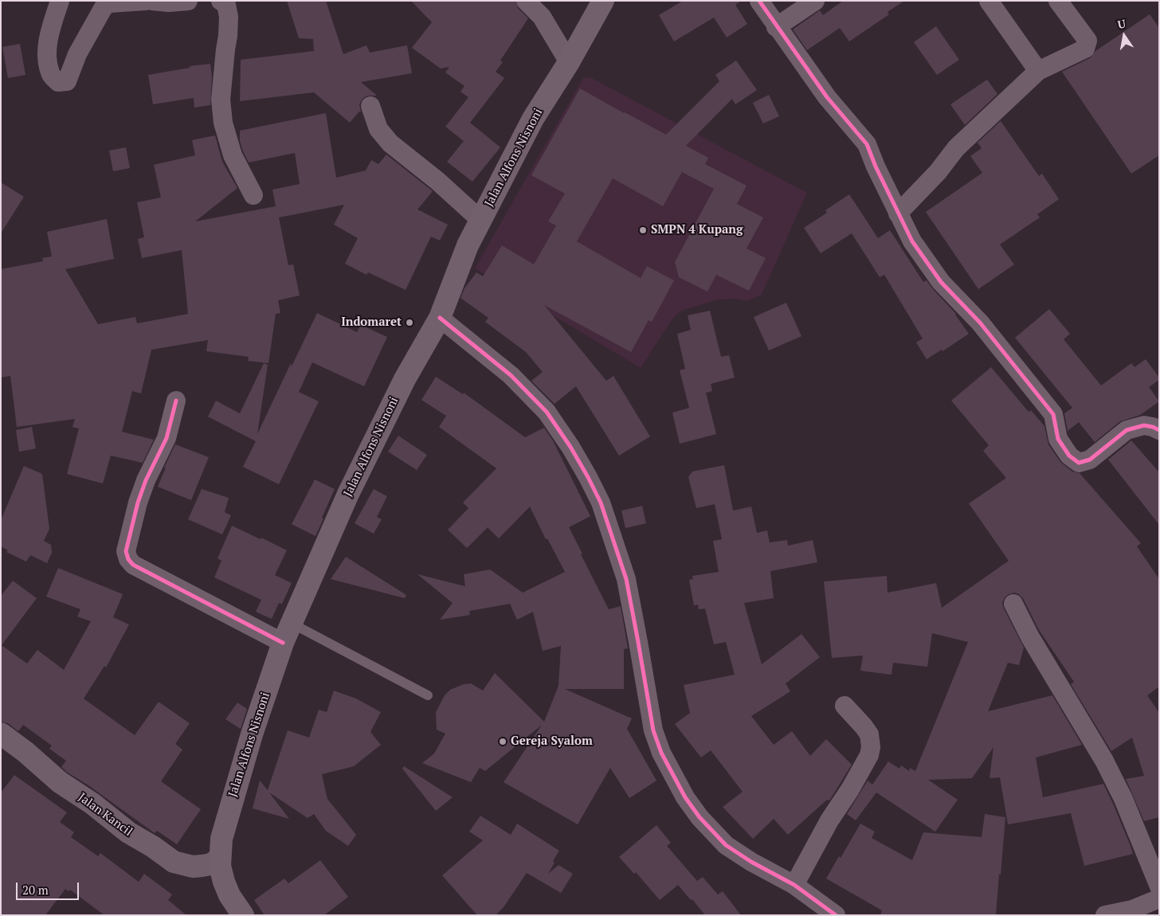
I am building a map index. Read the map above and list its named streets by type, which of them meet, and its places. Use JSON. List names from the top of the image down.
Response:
{
  "streets": {
    "main road": ["Jalan Alfons Nisnoni"],
    "street": ["Jalan Kancil"]
  },
  "crossings": [
    ["Jalan Alfons Nisnoni", "Jalan Kancil"]
  ],
  "places": ["SMPN 4 Kupang", "Indomaret", "Gereja Syalom"],
  "scale_bar": "20 m",
  "north": "top"
}
